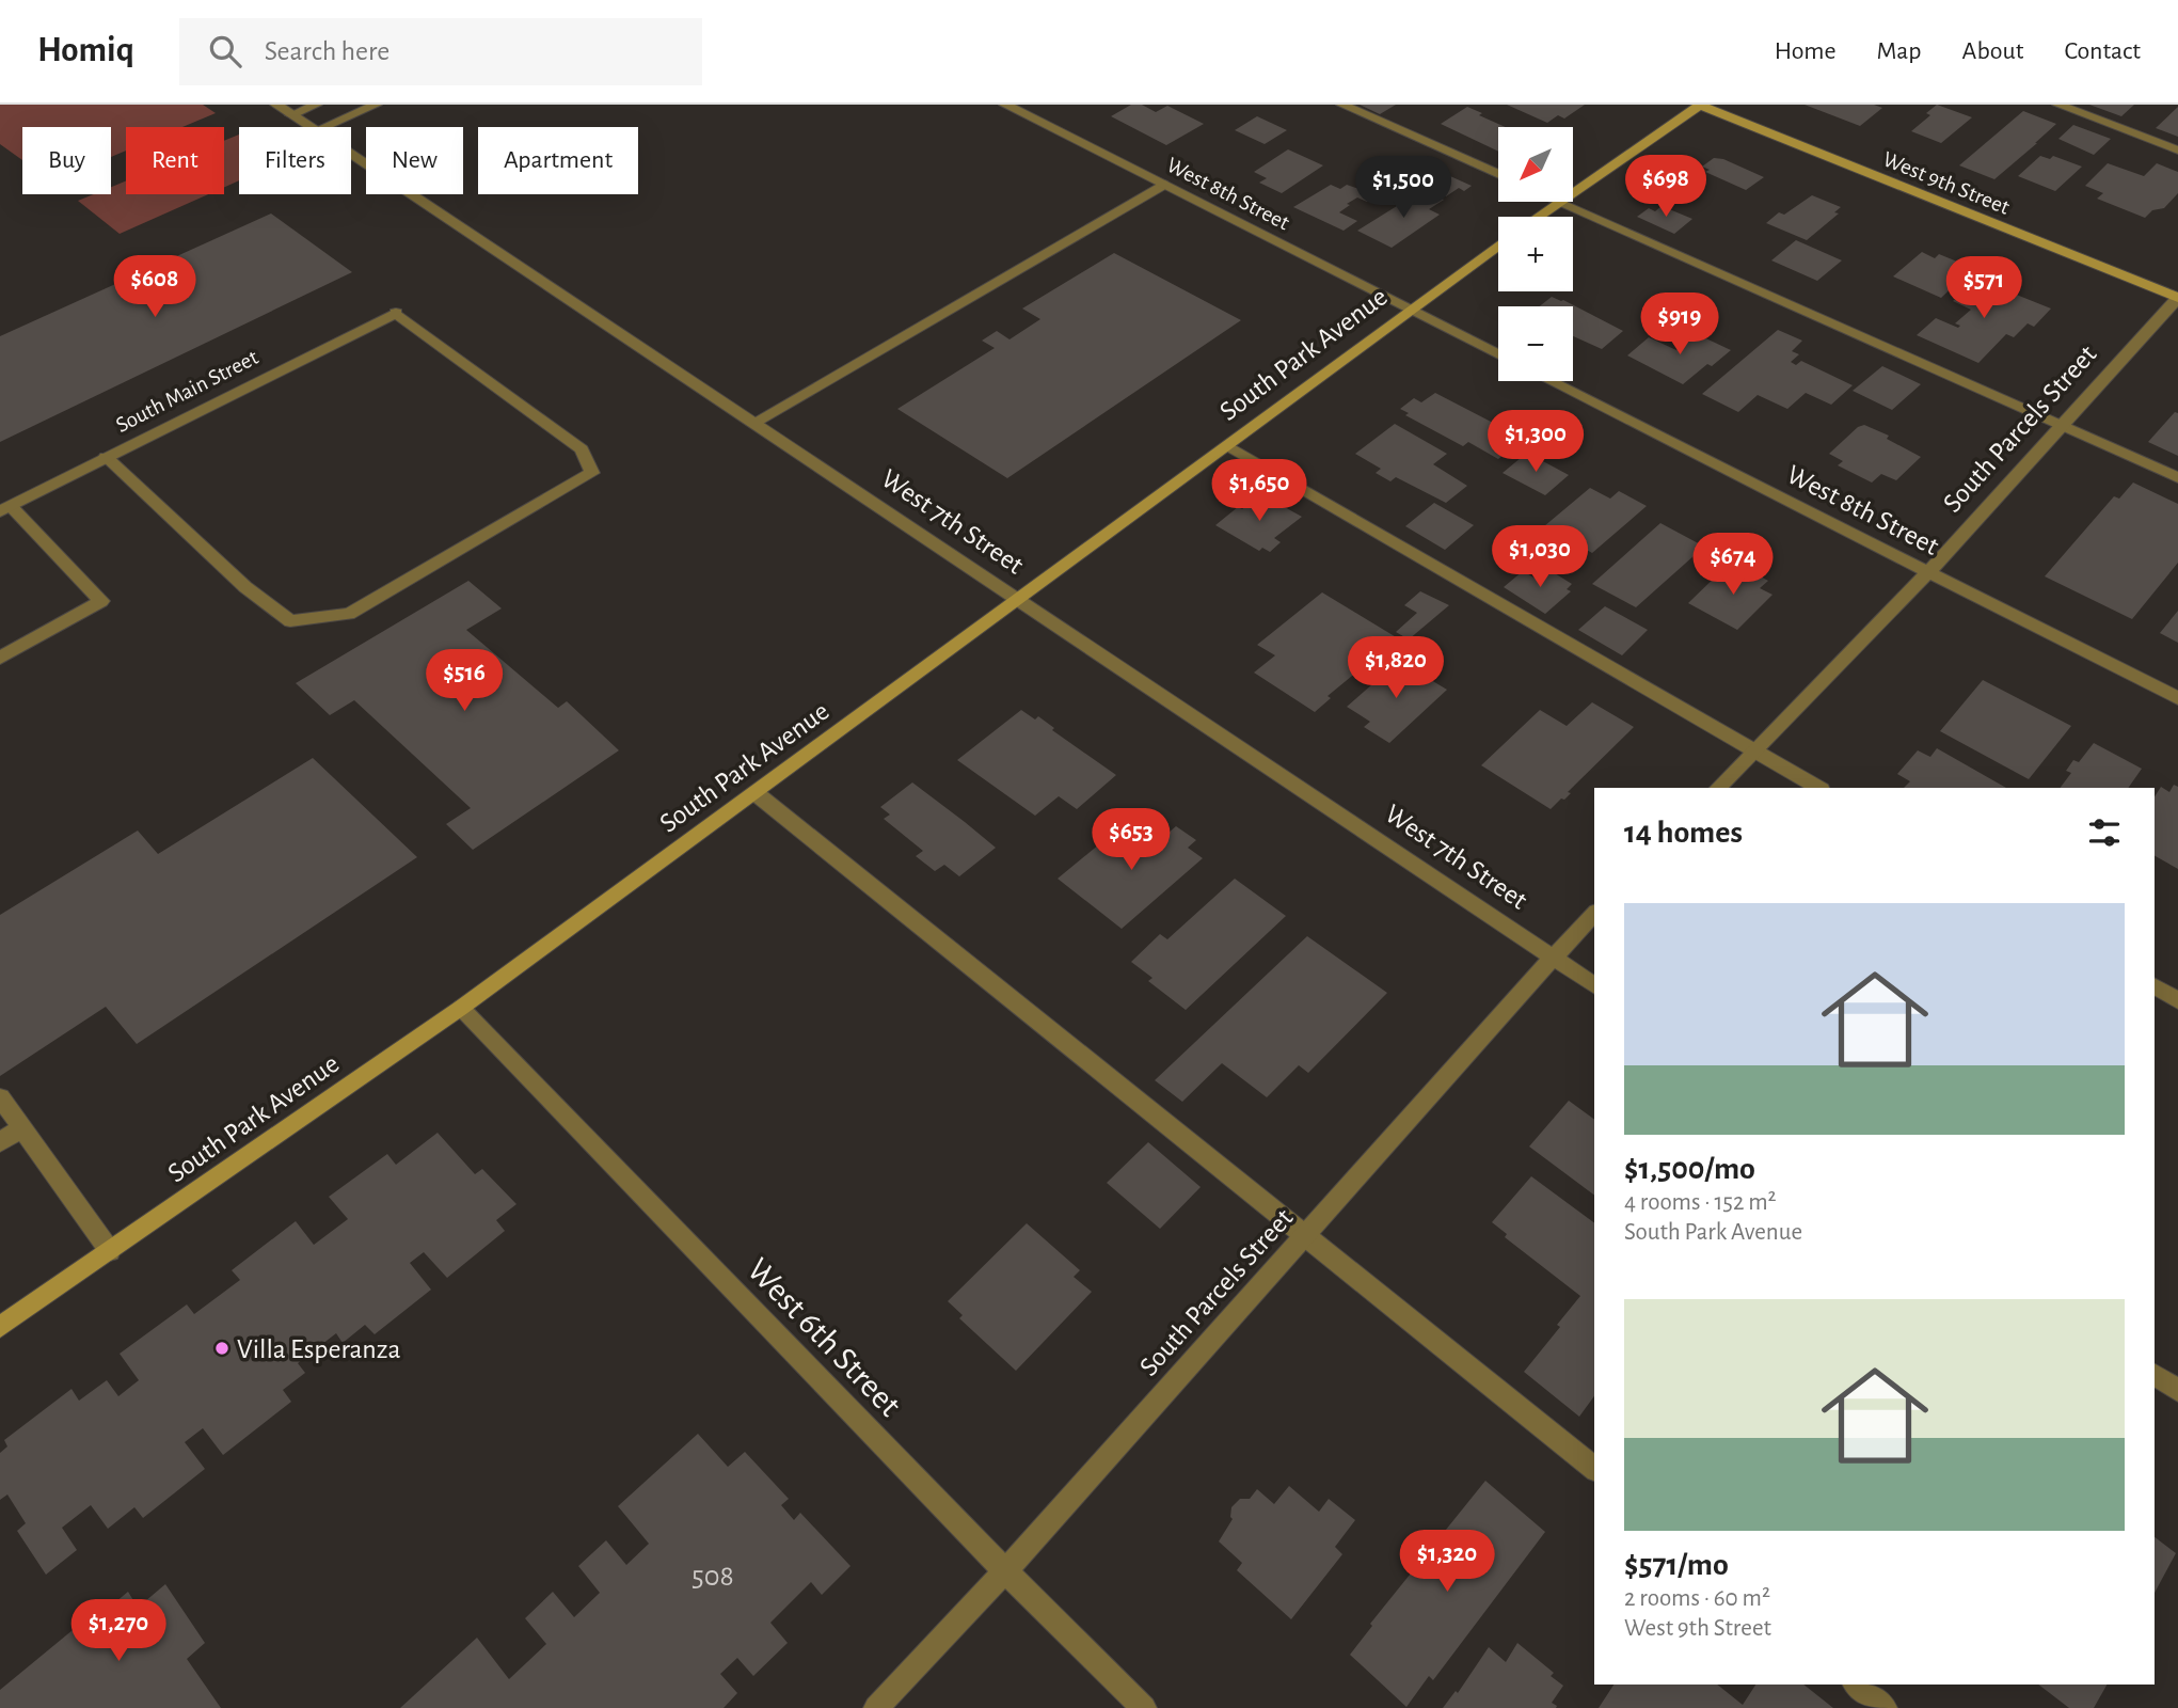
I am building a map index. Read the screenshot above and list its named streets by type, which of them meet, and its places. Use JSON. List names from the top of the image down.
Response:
{
  "streets": {
    "street": [
      "West 9th Street",
      "West 8th Street",
      "South Park Avenue",
      "South Main Street",
      "South Parcels Street",
      "West 7th Street",
      "West 6th Street"
    ]
  },
  "crossings": [
    ["West 9th Street", "South Parcels Street"],
    ["West 8th Street", "South Park Avenue"],
    ["West 8th Street", "South Parcels Street"],
    ["South Park Avenue", "West 7th Street"],
    ["South Park Avenue", "West 6th Street"],
    ["South Parcels Street", "West 7th Street"],
    ["South Parcels Street", "West 6th Street"]
  ],
  "places": ["Villa Esperanza"],
  "house_numbers": ["508"],
  "north": "bottom left",
  "page": {
    "header": "Homiq",
    "search": "Search here",
    "nav": [
      "Home",
      "Map",
      "About",
      "Contact"
    ],
    "map_buttons": ["+", "−"],
    "chip": [
      "Buy",
      "Rent",
      "Filters",
      "New",
      "Apartment"
    ],
    "price": [
      "$698",
      "$1,500",
      "$608",
      "$571",
      "$919",
      "$1,300",
      "$1,650",
      "$1,030",
      "$674",
      "$1,820",
      "$516",
      "$653",
      "$1,320",
      "$1,270"
    ],
    "heading": "14 homes",
    "list": [
      {
        "name": "$1,500/mo",
        "note": "4 rooms · 152 m² · South Park Avenue"
      },
      {
        "name": "$571/mo",
        "note": "2 rooms · 60 m² · West 9th Street"
      }
    ]
  }
}
